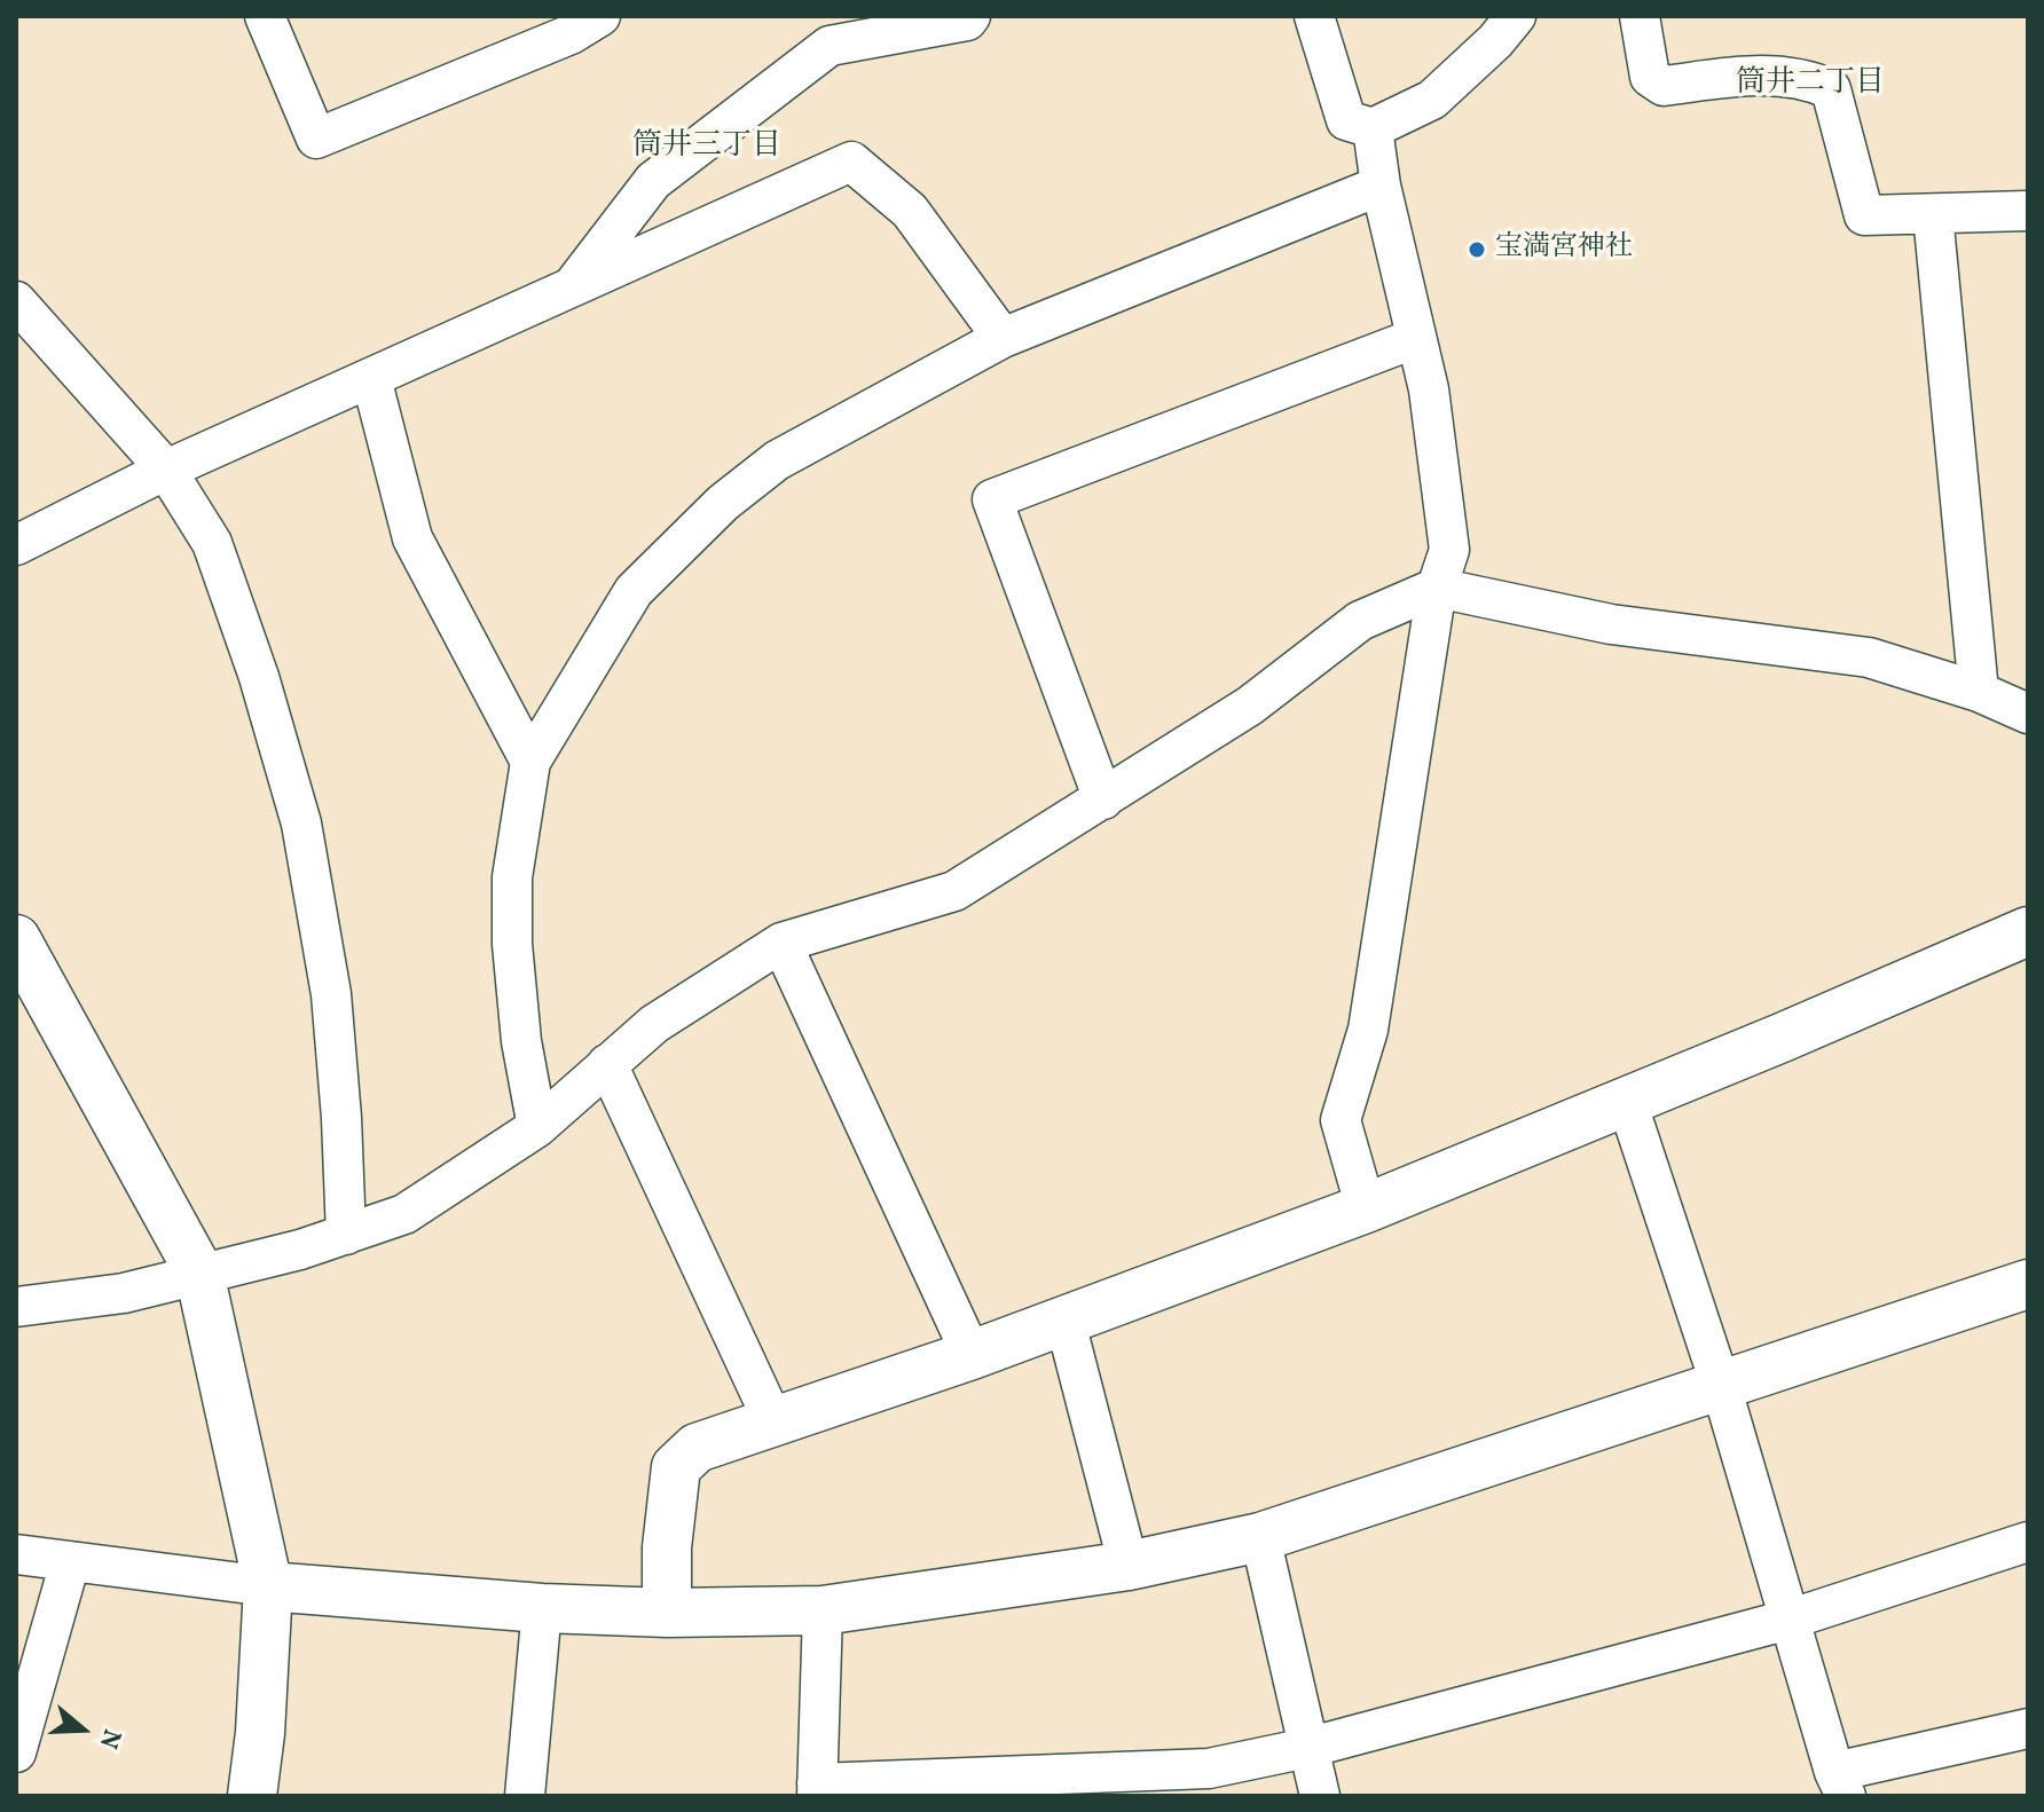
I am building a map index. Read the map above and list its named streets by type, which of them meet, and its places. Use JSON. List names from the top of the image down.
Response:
{
  "districts": ["筒井二丁目", "筒井三丁目"],
  "places": ["宝満宮神社"],
  "north": "right"
}
